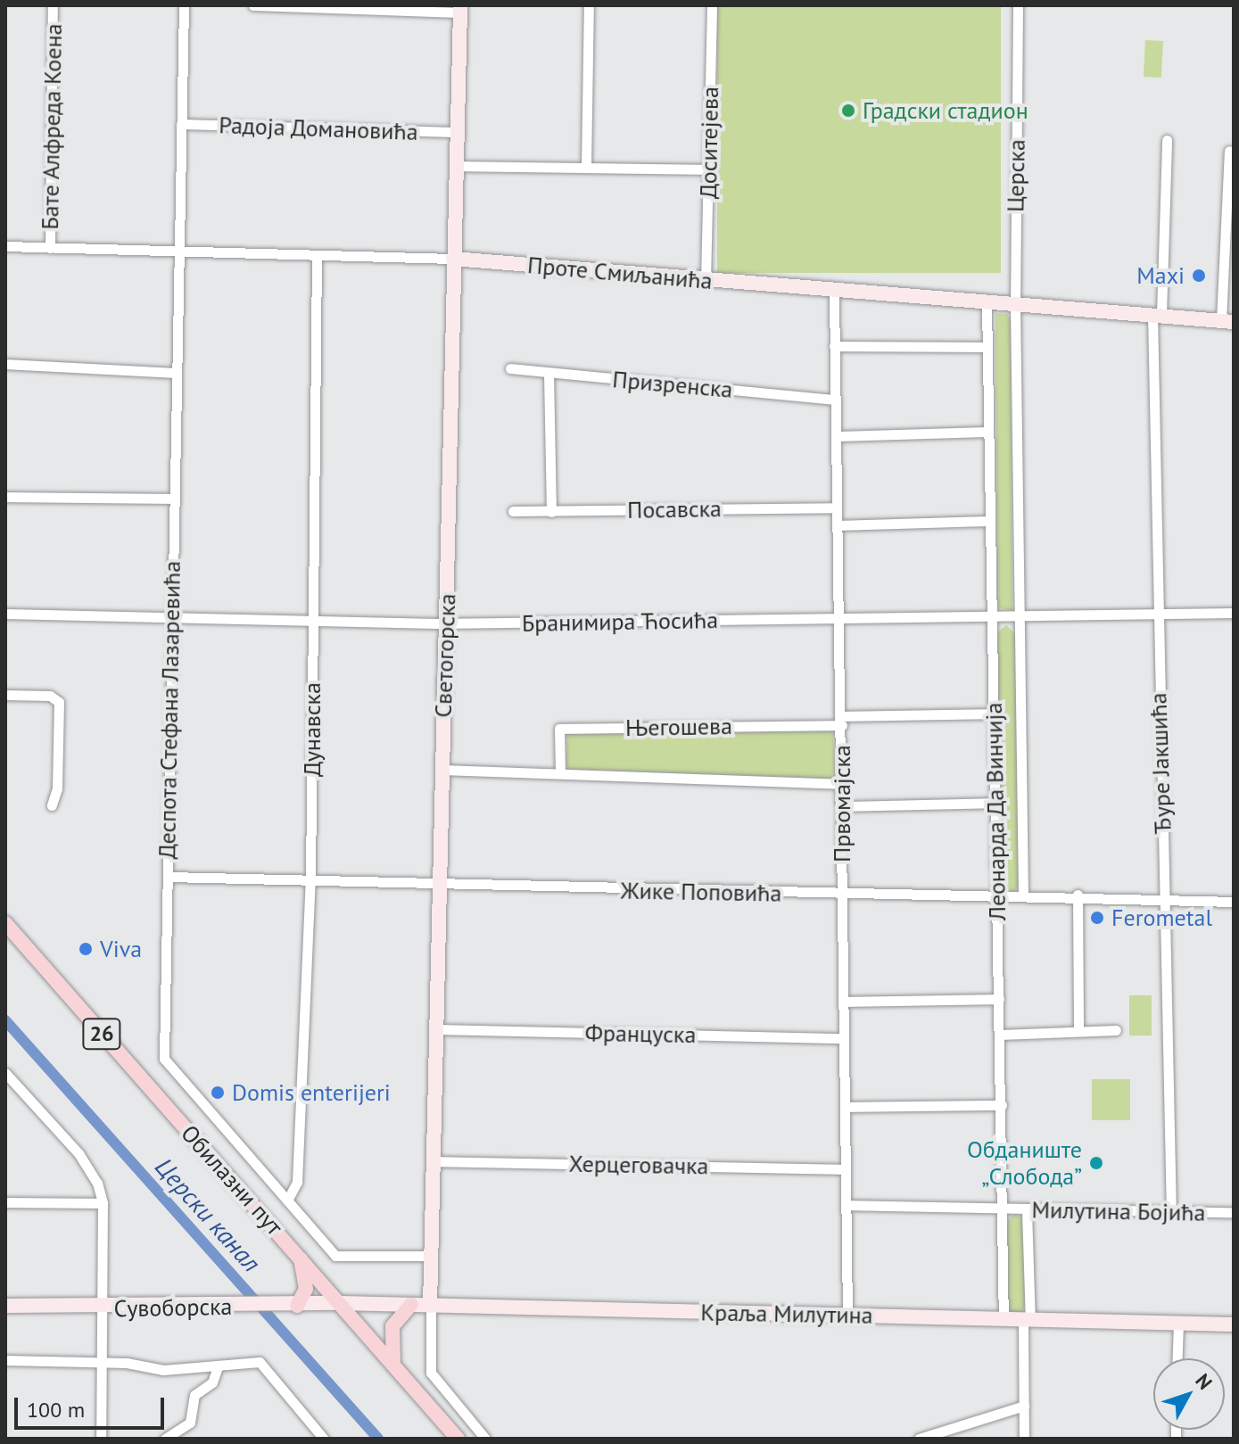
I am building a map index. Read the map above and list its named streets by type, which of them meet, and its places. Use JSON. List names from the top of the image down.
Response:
{
  "streets": {
    "main road": ["26", "Обилазни пут"],
    "street": [
      "Бате Алфреда Коена",
      "Радоја Домановића",
      "Доситејева",
      "Церска",
      "Проте Смиљанића",
      "Призренска",
      "Посавска",
      "Бранимира Ћосића",
      "Светогорска",
      "Деспота Стефана Лазаревића",
      "Његошева",
      "Дунавска",
      "Ђуре Јакшића",
      "Првомајска",
      "Леонарда Да Винчија",
      "Жике Поповића",
      "Француска",
      "Херцеговачка",
      "Милутина Бојића",
      "Сувоборска",
      "Краља Милутина"
    ]
  },
  "crossings": [
    ["Бате Алфреда Коена", "Проте Смиљанића"],
    ["Радоја Домановића", "Светогорска"],
    ["Радоја Домановића", "Деспота Стефана Лазаревића"],
    ["Доситејева", "Проте Смиљанића"],
    ["Церска", "Проте Смиљанића"],
    ["Церска", "Леонарда Да Винчија"],
    ["Проте Смиљанића", "Светогорска"],
    ["Проте Смиљанића", "Деспота Стефана Лазаревића"],
    ["Проте Смиљанића", "Дунавска"],
    ["Проте Смиљанића", "Ђуре Јакшића"],
    ["Проте Смиљанића", "Првомајска"],
    ["Проте Смиљанића", "Леонарда Да Винчија"],
    ["Призренска", "Првомајска"],
    ["Посавска", "Првомајска"],
    ["Бранимира Ћосића", "Светогорска"],
    ["Бранимира Ћосића", "Деспота Стефана Лазаревића"],
    ["Бранимира Ћосића", "Дунавска"],
    ["Бранимира Ћосића", "Ђуре Јакшића"],
    ["Бранимира Ћосића", "Првомајска"],
    ["Бранимира Ћосића", "Леонарда Да Винчија"],
    ["Светогорска", "Деспота Стефана Лазаревића"],
    ["Светогорска", "Његошева"],
    ["Светогорска", "Жике Поповића"],
    ["Светогорска", "Француска"],
    ["Светогорска", "Херцеговачка"],
    ["Светогорска", "Краља Милутина"],
    ["Деспота Стефана Лазаревића", "Дунавска"],
    ["Деспота Стефана Лазаревића", "Жике Поповића"],
    ["Његошева", "Првомајска"],
    ["Дунавска", "Жике Поповића"],
    ["Ђуре Јакшића", "Жике Поповића"],
    ["Ђуре Јакшића", "Милутина Бојића"],
    ["Првомајска", "Жике Поповића"],
    ["Првомајска", "Француска"],
    ["Првомајска", "Херцеговачка"],
    ["Првомајска", "Милутина Бојића"],
    ["Првомајска", "Краља Милутина"],
    ["Леонарда Да Винчија", "Жике Поповића"],
    ["Леонарда Да Винчија", "Милутина Бојића"],
    ["Леонарда Да Винчија", "Краља Милутина"],
    ["Обилазни пут", "Сувоборска"],
    ["Обилазни пут", "Краља Милутина"],
    ["Сувоборска", "Краља Милутина"]
  ],
  "water": ["Церски канал"],
  "places": [
    "Градски стадион",
    "Maxi",
    "Ferometal",
    "Viva",
    "Domis enterijeri",
    "Обданиште „Слобода”"
  ],
  "scale_bar": "100 m",
  "north": "top right"
}
